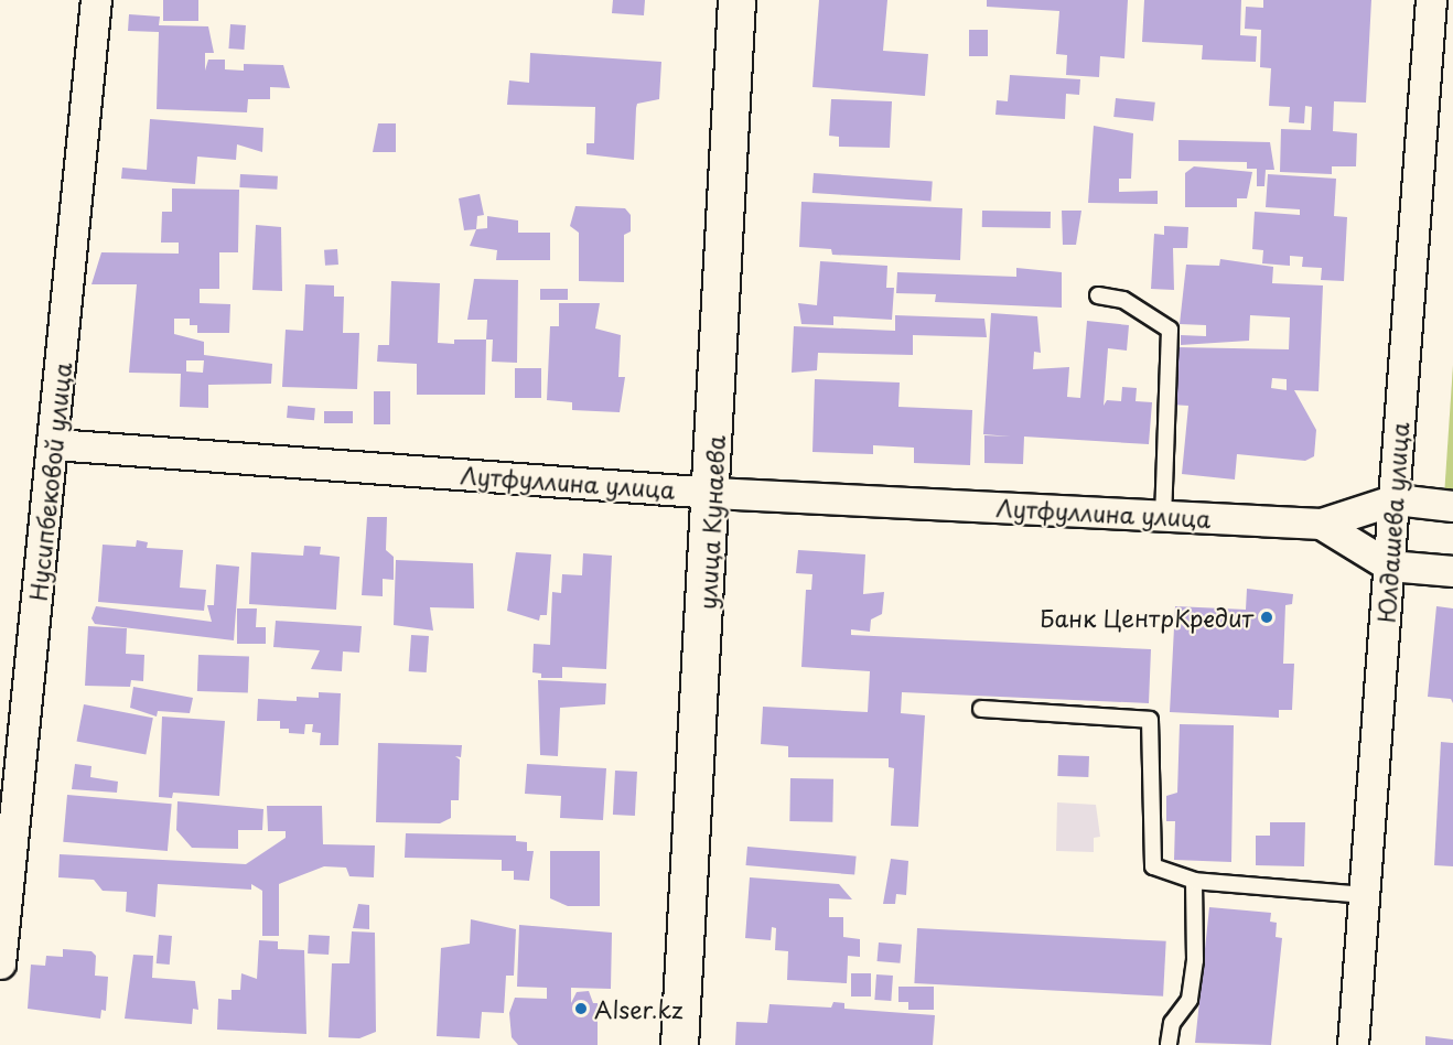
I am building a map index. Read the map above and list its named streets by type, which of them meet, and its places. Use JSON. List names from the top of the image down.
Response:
{
  "streets": {
    "main road": ["улица Кунаева"],
    "street": ["Нусипбековой улица", "Лутфуллина улица", "Юлдашева улица"]
  },
  "crossings": [
    ["Нусипбековой улица", "Лутфуллина улица"],
    ["Лутфуллина улица", "улица Кунаева"],
    ["Лутфуллина улица", "Юлдашева улица"]
  ],
  "places": ["Банк ЦентрКредит", "Alser.kz"]
}
